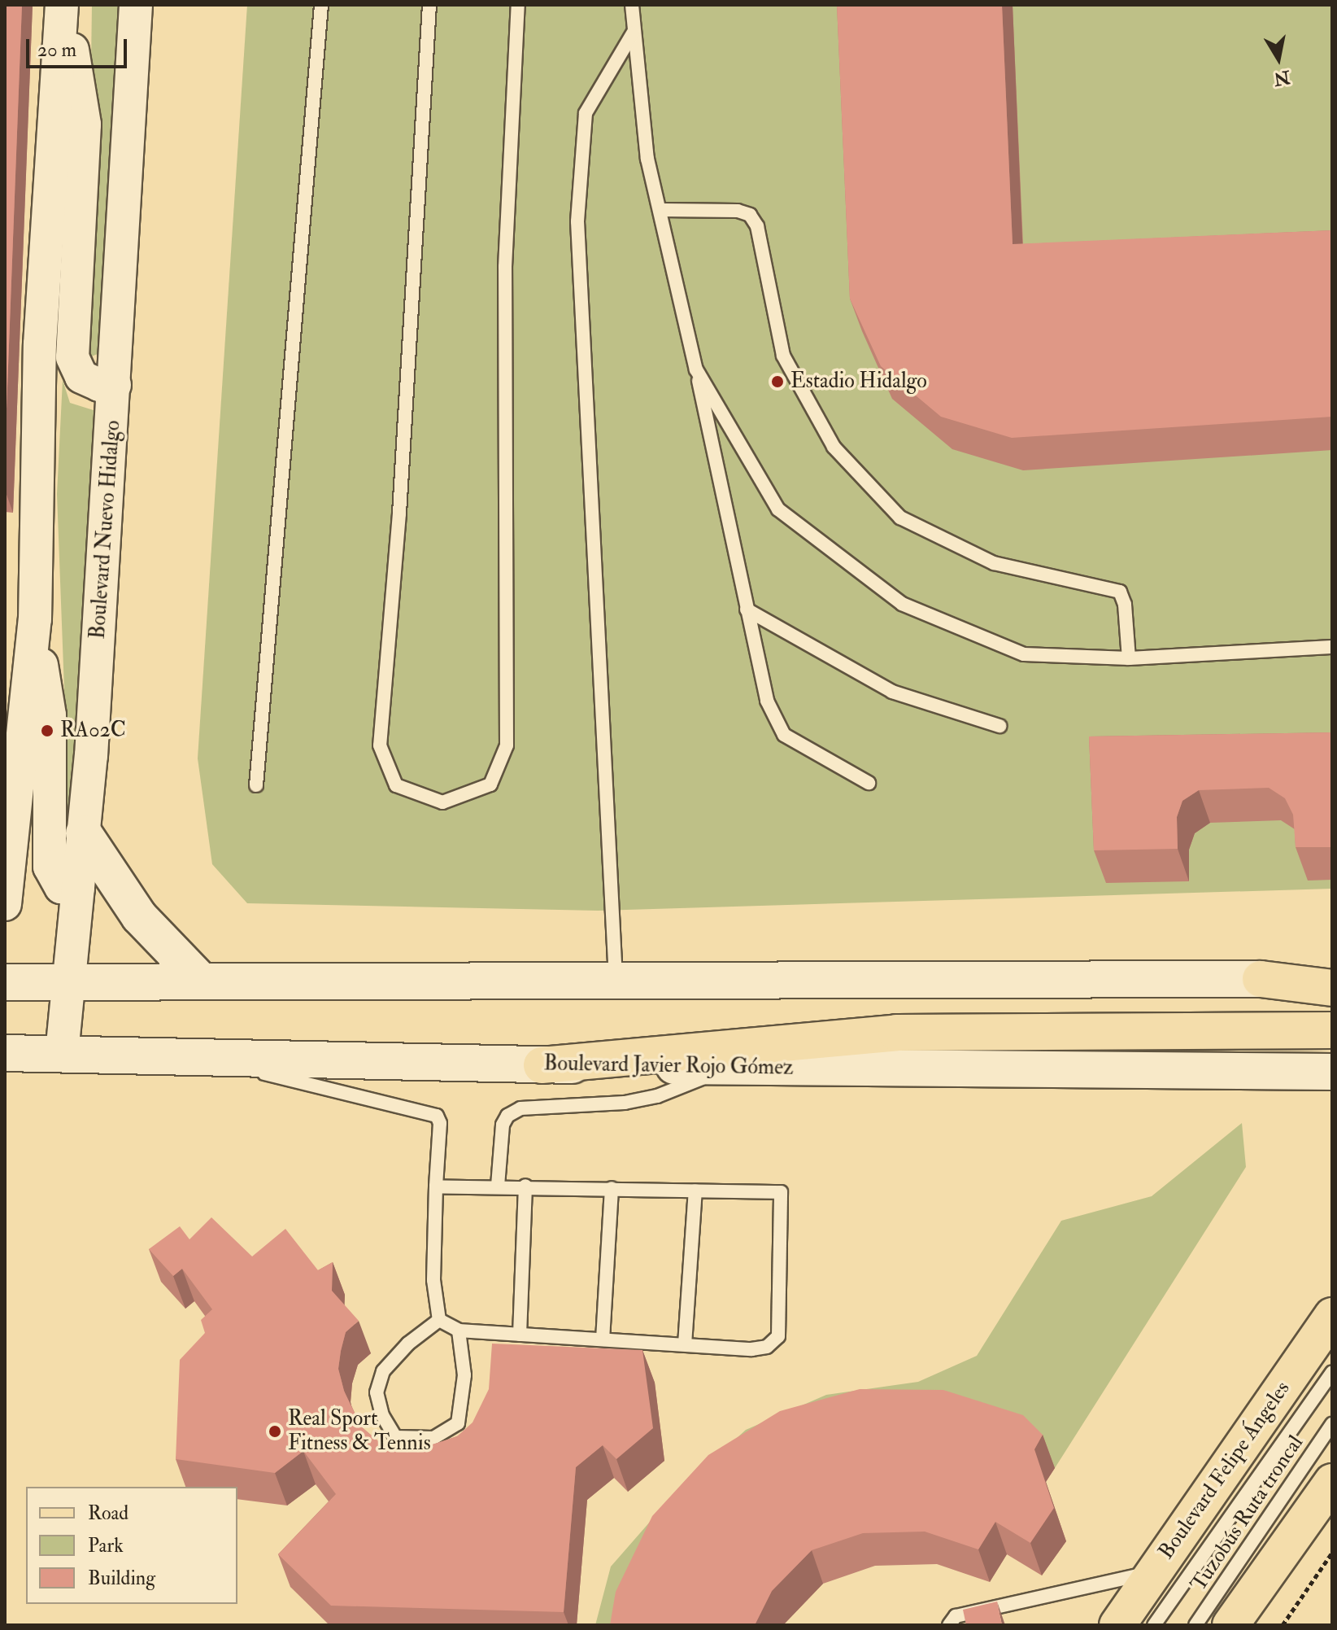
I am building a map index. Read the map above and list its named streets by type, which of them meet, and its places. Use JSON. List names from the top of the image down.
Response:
{
  "streets": {
    "main road": ["Boulevard Javier Rojo Gómez", "Boulevard Felipe Ángeles"],
    "street": ["Boulevard Nuevo Hidalgo"],
    "lane": ["Tuzobús Ruta troncal"]
  },
  "crossings": [
    ["Boulevard Nuevo Hidalgo", "Boulevard Javier Rojo Gómez"]
  ],
  "places": ["Estadio Hidalgo", "RA02C", "Real Sport Fitness & Tennis"],
  "legend": ["Road", "Park", "Building"],
  "scale_bar": "20 m",
  "north": "bottom"
}
